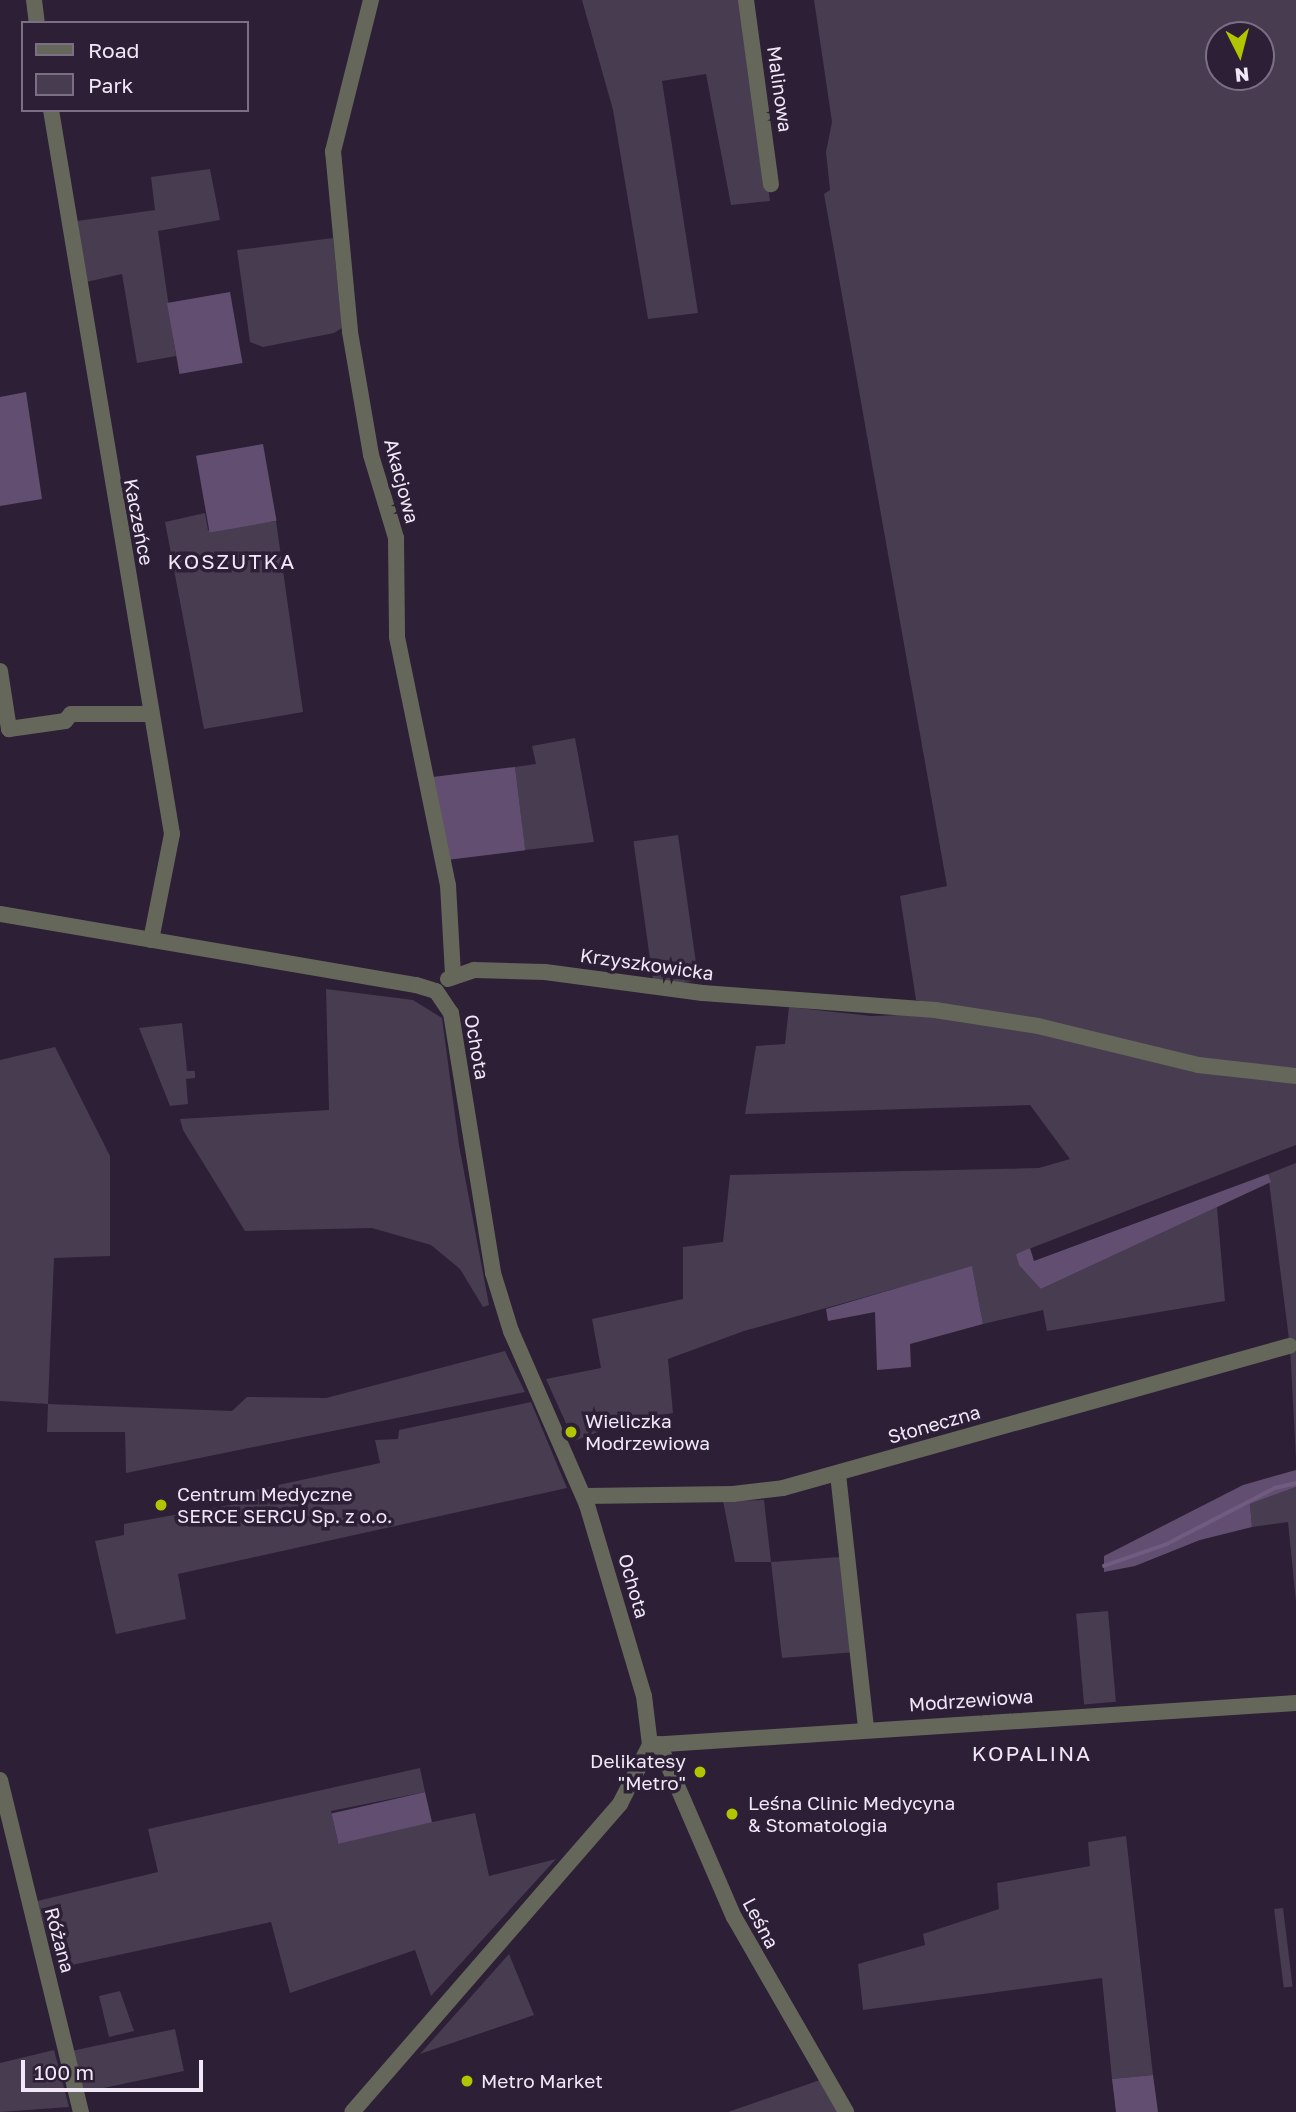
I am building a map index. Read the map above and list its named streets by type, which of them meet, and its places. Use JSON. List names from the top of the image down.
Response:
{
  "streets": {
    "street": [
      "Malinowa",
      "Akacjowa",
      "Kaczeńce",
      "Krzyszkowicka",
      "Ochota",
      "Słoneczna",
      "Modrzewiowa",
      "Leśna",
      "Różana"
    ]
  },
  "crossings": [
    ["Akacjowa", "Krzyszkowicka"],
    ["Ochota", "Słoneczna"],
    ["Ochota", "Modrzewiowa"],
    ["Ochota", "Leśna"],
    ["Modrzewiowa", "Leśna"]
  ],
  "districts": ["KOSZUTKA", "KOPALINA"],
  "places": [
    "Wieliczka Modrzewiowa",
    "Centrum Medyczne SERCE SERCU Sp. z o.o.",
    "Delikatesy \"Metro\"",
    "Leśna Clinic Medycyna & Stomatologia",
    "Metro Market"
  ],
  "legend": ["Road", "Park"],
  "scale_bar": "100 m",
  "north": "bottom"
}
